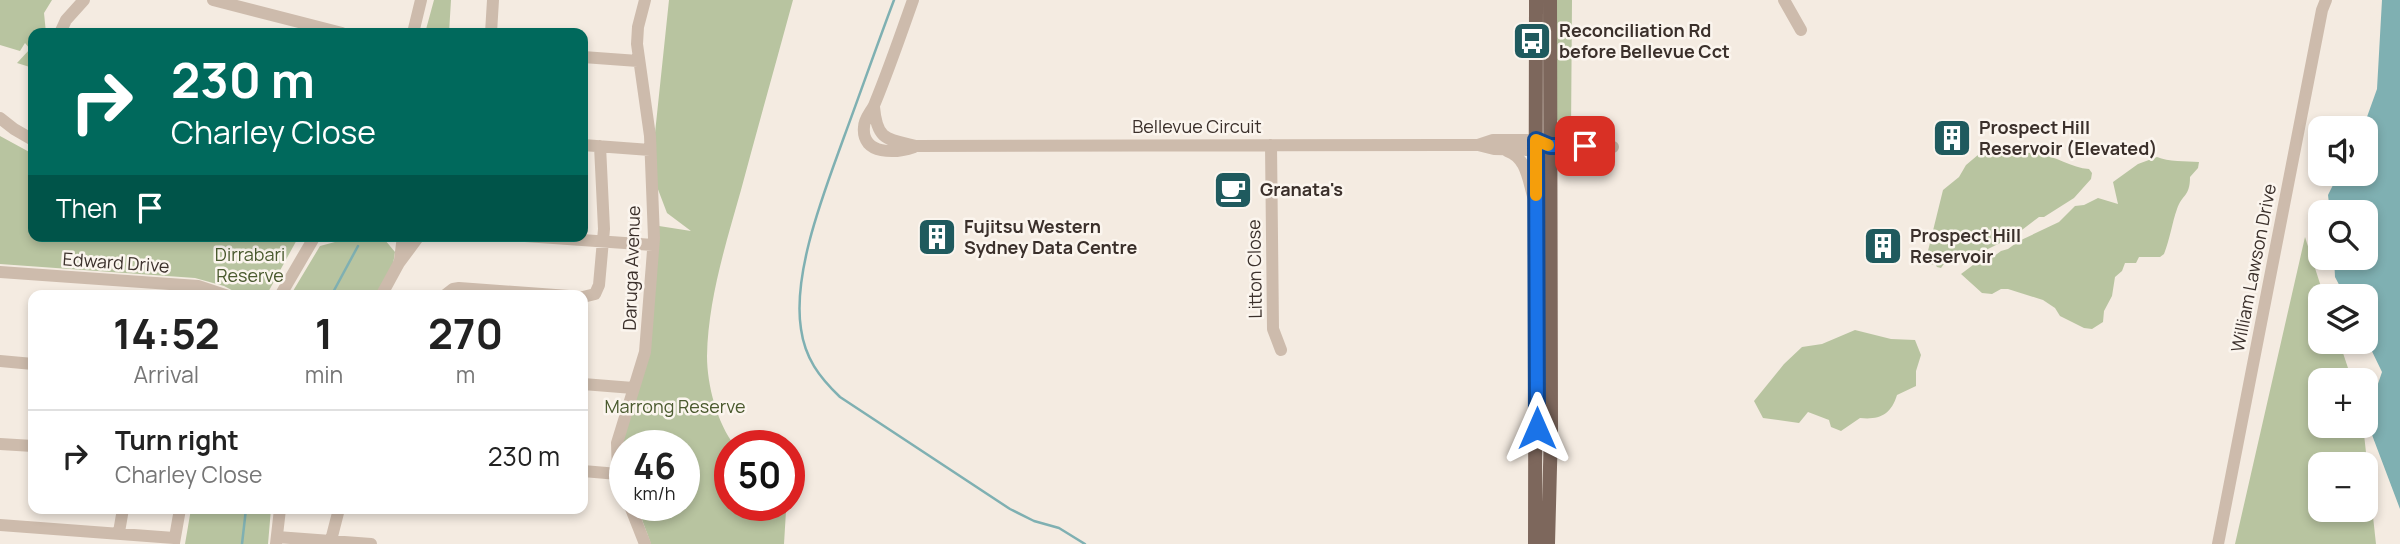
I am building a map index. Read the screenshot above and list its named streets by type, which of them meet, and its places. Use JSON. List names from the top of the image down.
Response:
{
  "streets": {
    "street": [
      "Bellevue Circuit",
      "Edward Drive",
      "Daruga Avenue",
      "William Lawson Drive",
      "Litton Close"
    ]
  },
  "crossings": [
    ["Bellevue Circuit", "Litton Close"]
  ],
  "parks": ["Dirrabari Reserve", "Marrong Reserve"],
  "places": {
    "bus stop": ["Reconciliation Rd before Bellevue Cct"],
    "building": ["Prospect Hill Reservoir (Elevated)", "Fujitsu Western Sydney Data Centre", "Prospect Hill Reservoir"],
    "cafe": ["Granata's"]
  },
  "page": {
    "turn": ["230 m", "Charley Close"],
    "map_buttons": ["+", "−"],
    "then": "Then",
    "eta": [
      "14:52",
      "Arrival",
      "1",
      "min",
      "270",
      "m"
    ],
    "list": [
      {
        "name": "Turn right",
        "note": "Charley Close",
        "value": "230 m"
      }
    ],
    "speed": "46 km/h",
    "limit": "50"
  }
}
